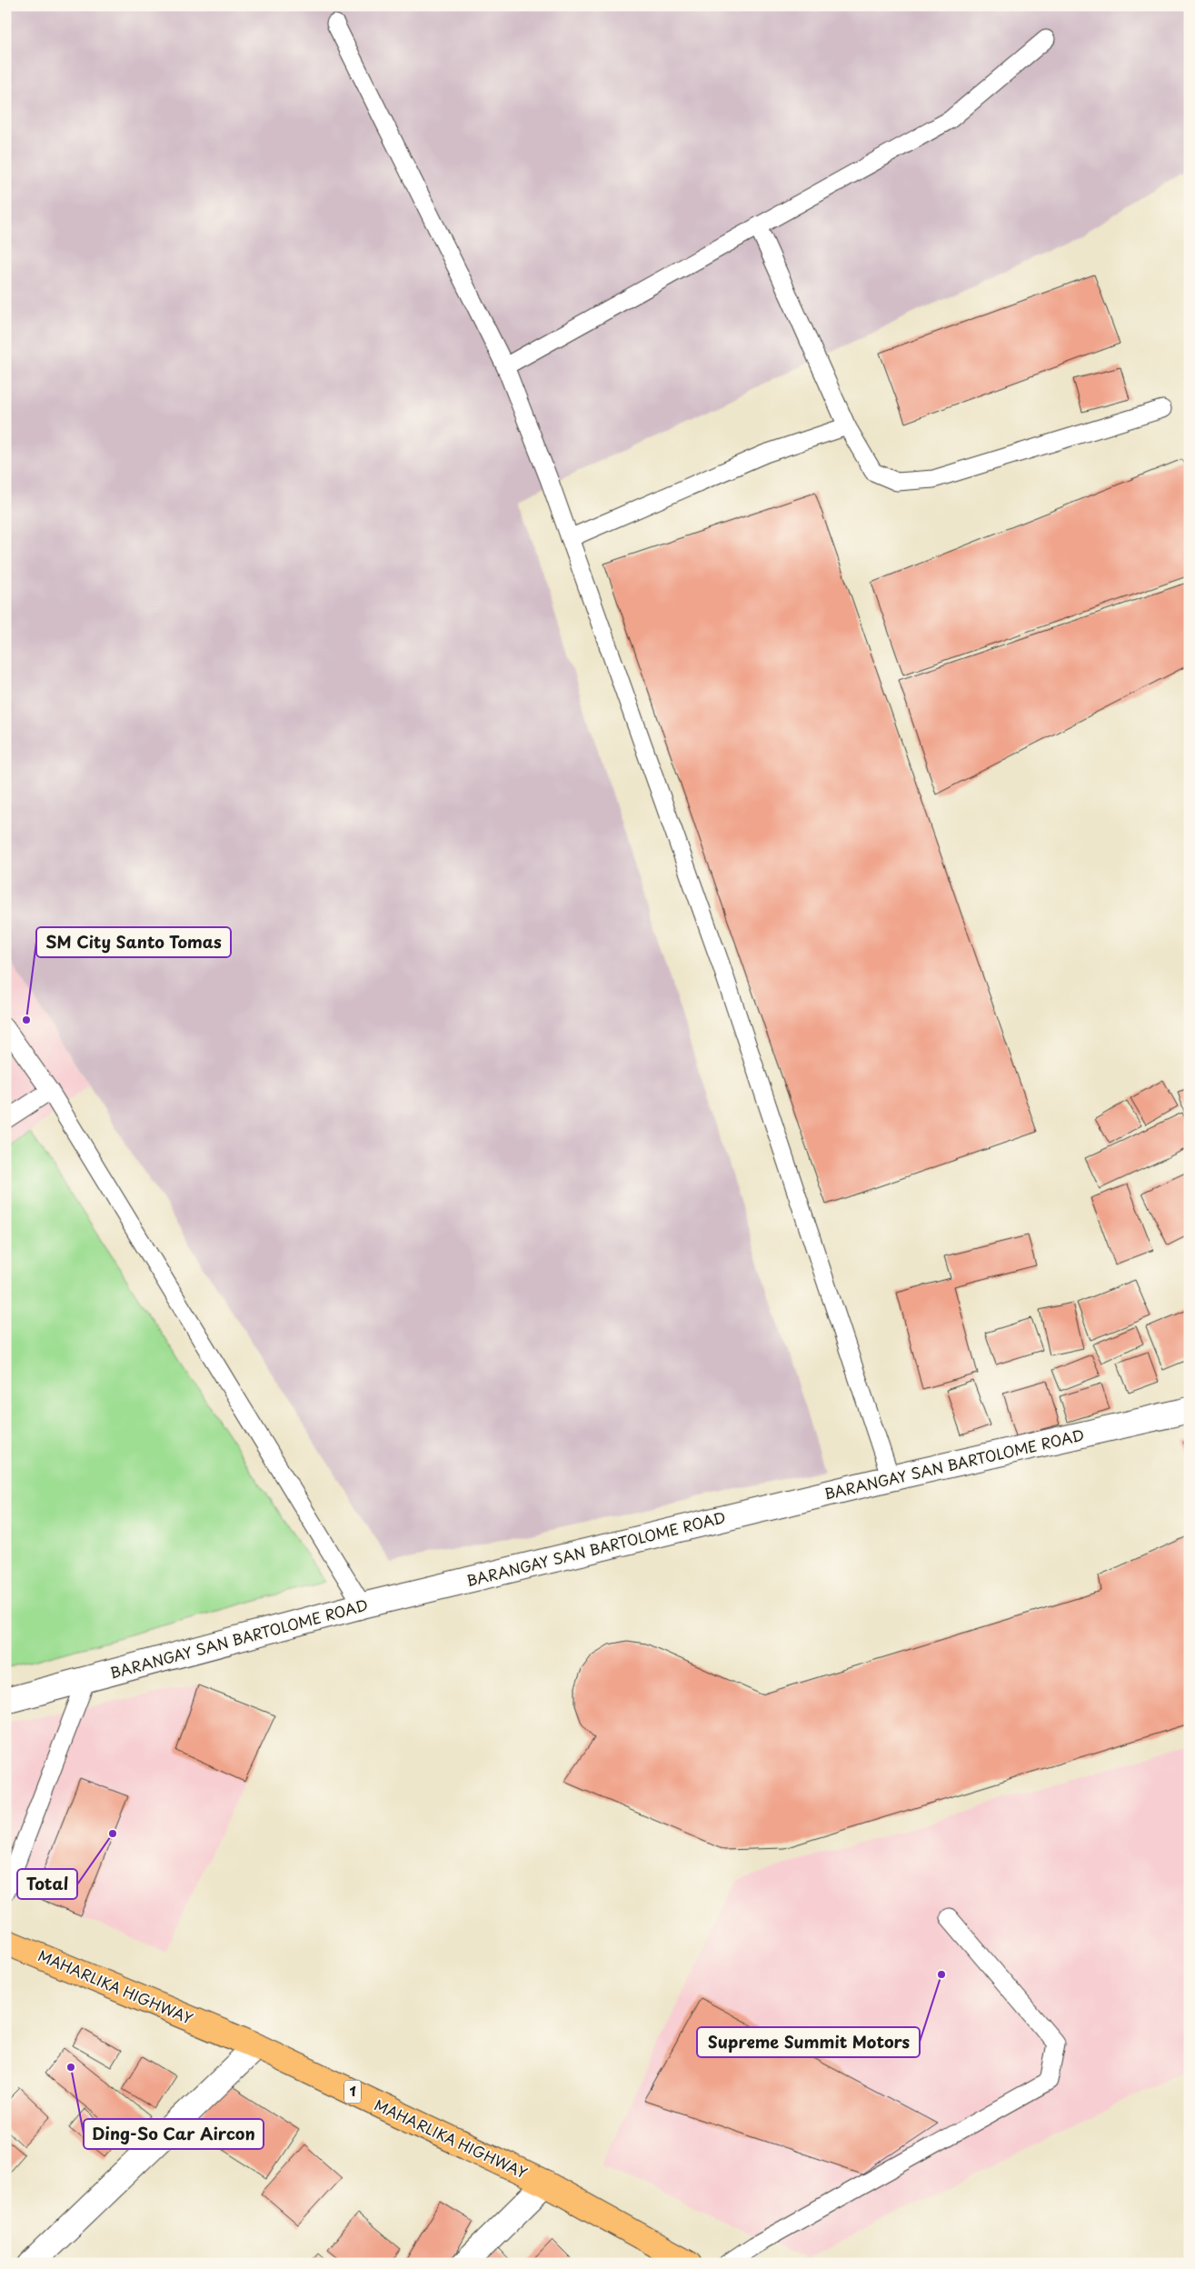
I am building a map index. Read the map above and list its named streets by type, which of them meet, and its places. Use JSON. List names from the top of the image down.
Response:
{
  "streets": {
    "highway": ["MAHARLIKA HIGHWAY", "1"],
    "street": ["BARANGAY SAN BARTOLOME ROAD"]
  },
  "places": [
    "SM City Santo Tomas",
    "Total",
    "Supreme Summit Motors",
    "Ding-So Car Aircon"
  ]
}
